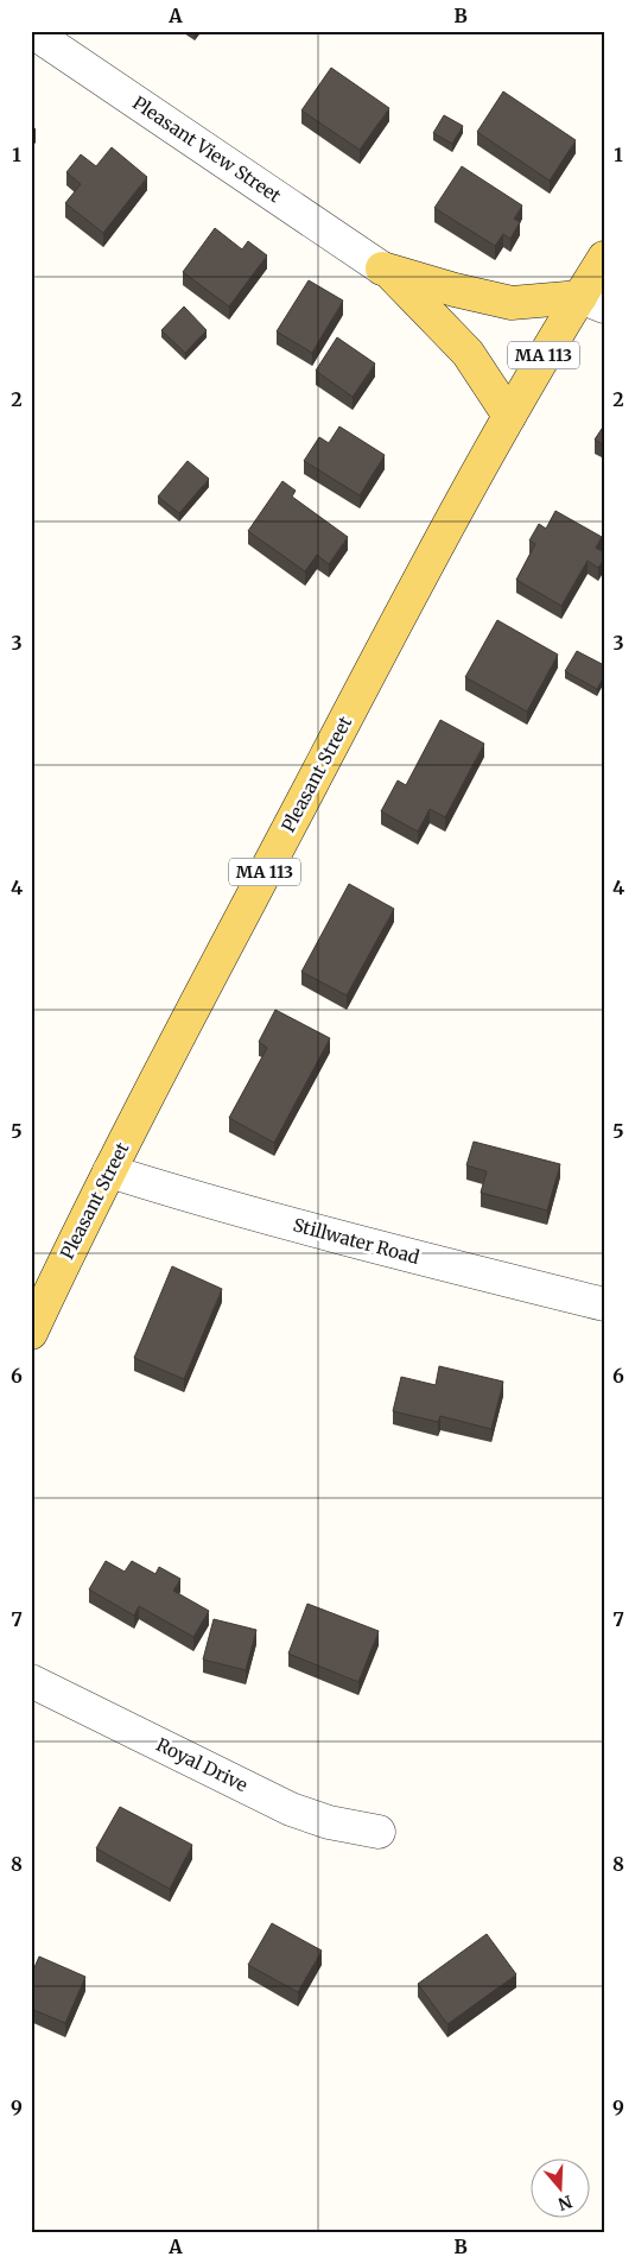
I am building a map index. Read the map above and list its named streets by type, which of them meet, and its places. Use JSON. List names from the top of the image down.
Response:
{
  "streets": {
    "main road": ["MA 113", "Pleasant Street"],
    "street": ["Pleasant View Street", "Stillwater Road", "Royal Drive"]
  },
  "crossings": [
    ["Pleasant Street", "Stillwater Road"]
  ],
  "north": "bottom",
  "grid": {
    "columns": ["A", "B"],
    "rows": [
      "1",
      "2",
      "3",
      "4",
      "5",
      "6",
      "7",
      "8",
      "9"
    ]
  }
}
